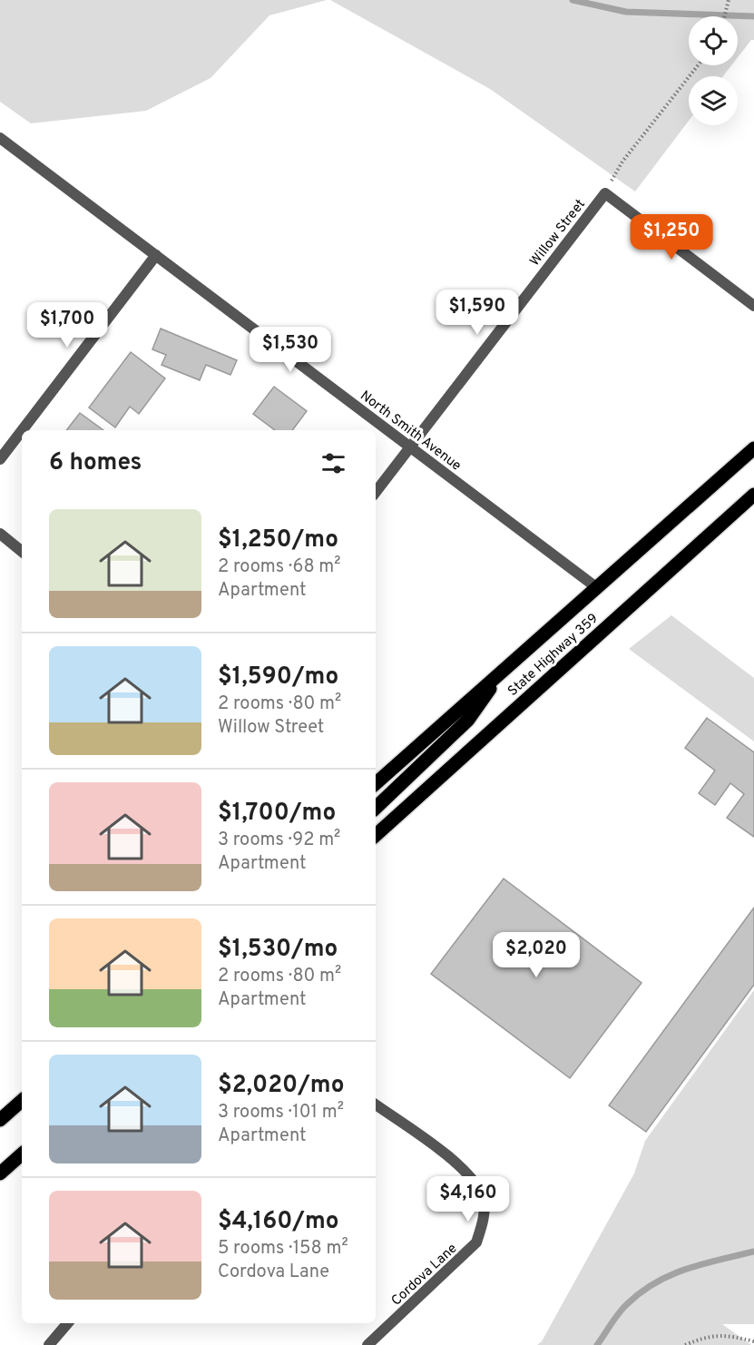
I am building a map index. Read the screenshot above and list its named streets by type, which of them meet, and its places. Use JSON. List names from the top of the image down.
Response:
{
  "streets": {
    "main road": ["State Highway 359"],
    "street": ["Willow Street", "North Smith Avenue", "Cordova Lane"]
  },
  "crossings": [
    ["Willow Street", "North Smith Avenue"],
    ["North Smith Avenue", "State Highway 359"]
  ],
  "page": {
    "price": [
      "$1,250",
      "$1,590",
      "$1,700",
      "$1,530",
      "$2,020",
      "$4,160"
    ],
    "heading": "6 homes",
    "list": [
      {
        "name": "$1,250/mo",
        "note": "2 rooms · 68 m² · Apartment"
      },
      {
        "name": "$1,590/mo",
        "note": "2 rooms · 80 m² · Willow Street"
      },
      {
        "name": "$1,700/mo",
        "note": "3 rooms · 92 m² · Apartment"
      },
      {
        "name": "$1,530/mo",
        "note": "2 rooms · 80 m² · Apartment"
      },
      {
        "name": "$2,020/mo",
        "note": "3 rooms · 101 m² · Apartment"
      },
      {
        "name": "$4,160/mo",
        "note": "5 rooms · 158 m² · Cordova Lane"
      }
    ]
  }
}
